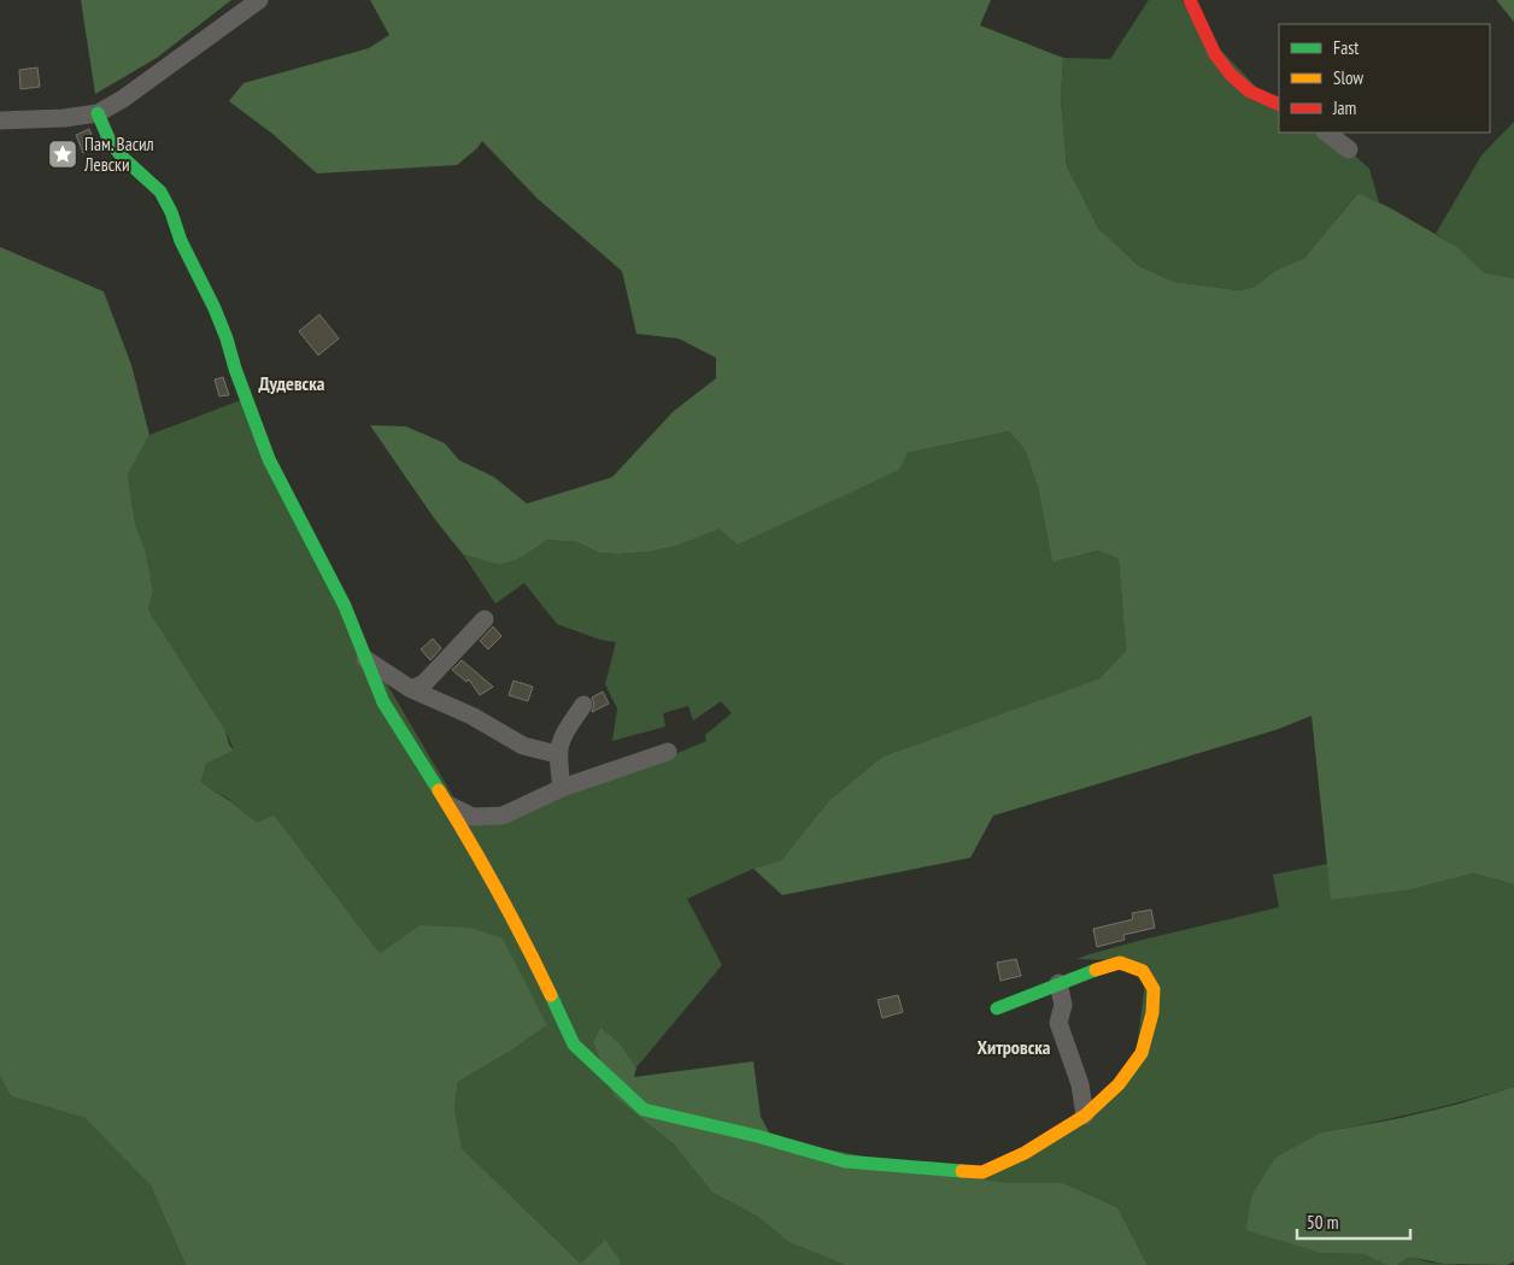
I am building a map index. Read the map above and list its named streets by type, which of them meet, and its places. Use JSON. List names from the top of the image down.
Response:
{
  "districts": ["Дудевска", "Хитровска"],
  "places": {
    "place": ["Пам. Васил Левски"]
  },
  "legend": ["Fast", "Slow", "Jam"],
  "scale_bar": "50 m"
}
